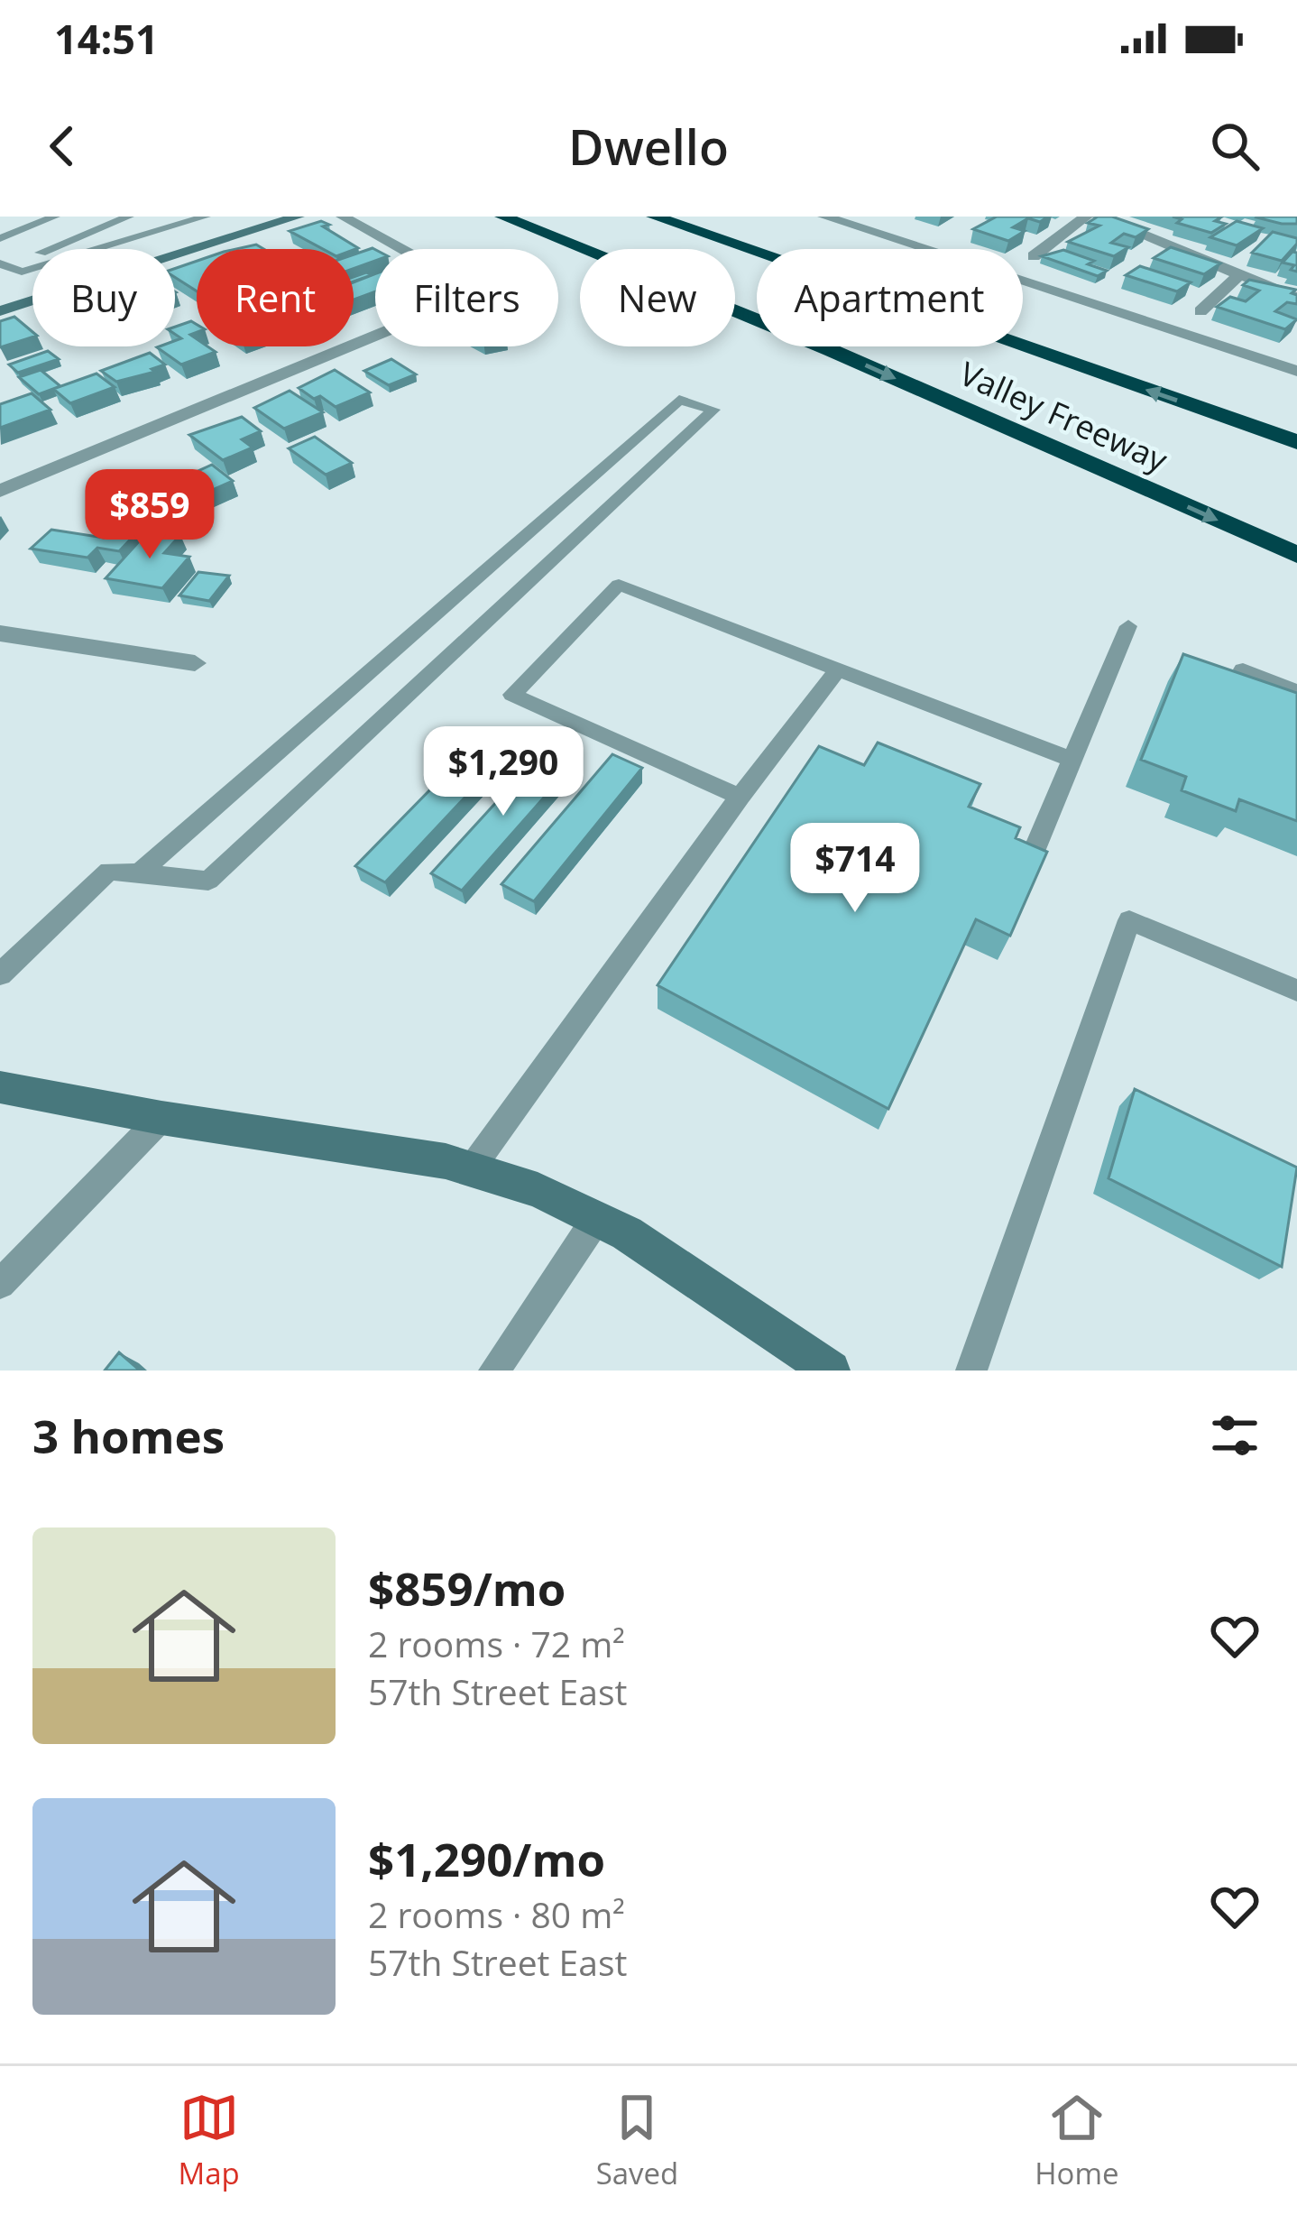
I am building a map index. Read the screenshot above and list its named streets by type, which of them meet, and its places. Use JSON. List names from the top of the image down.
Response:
{
  "streets": {
    "highway": ["Valley Freeway"]
  },
  "page": {
    "status": "14:51",
    "header": "Dwello",
    "chip": [
      "Buy",
      "Rent",
      "Filters",
      "New",
      "Apartment"
    ],
    "price": ["$859", "$1,290", "$714"],
    "heading": "3 homes",
    "list": [
      {
        "name": "$859/mo",
        "note": "2 rooms · 72 m² · 57th Street East"
      },
      {
        "name": "$1,290/mo",
        "note": "2 rooms · 80 m² · 57th Street East"
      }
    ],
    "tabs": ["Map", "Saved", "Home"]
  }
}
